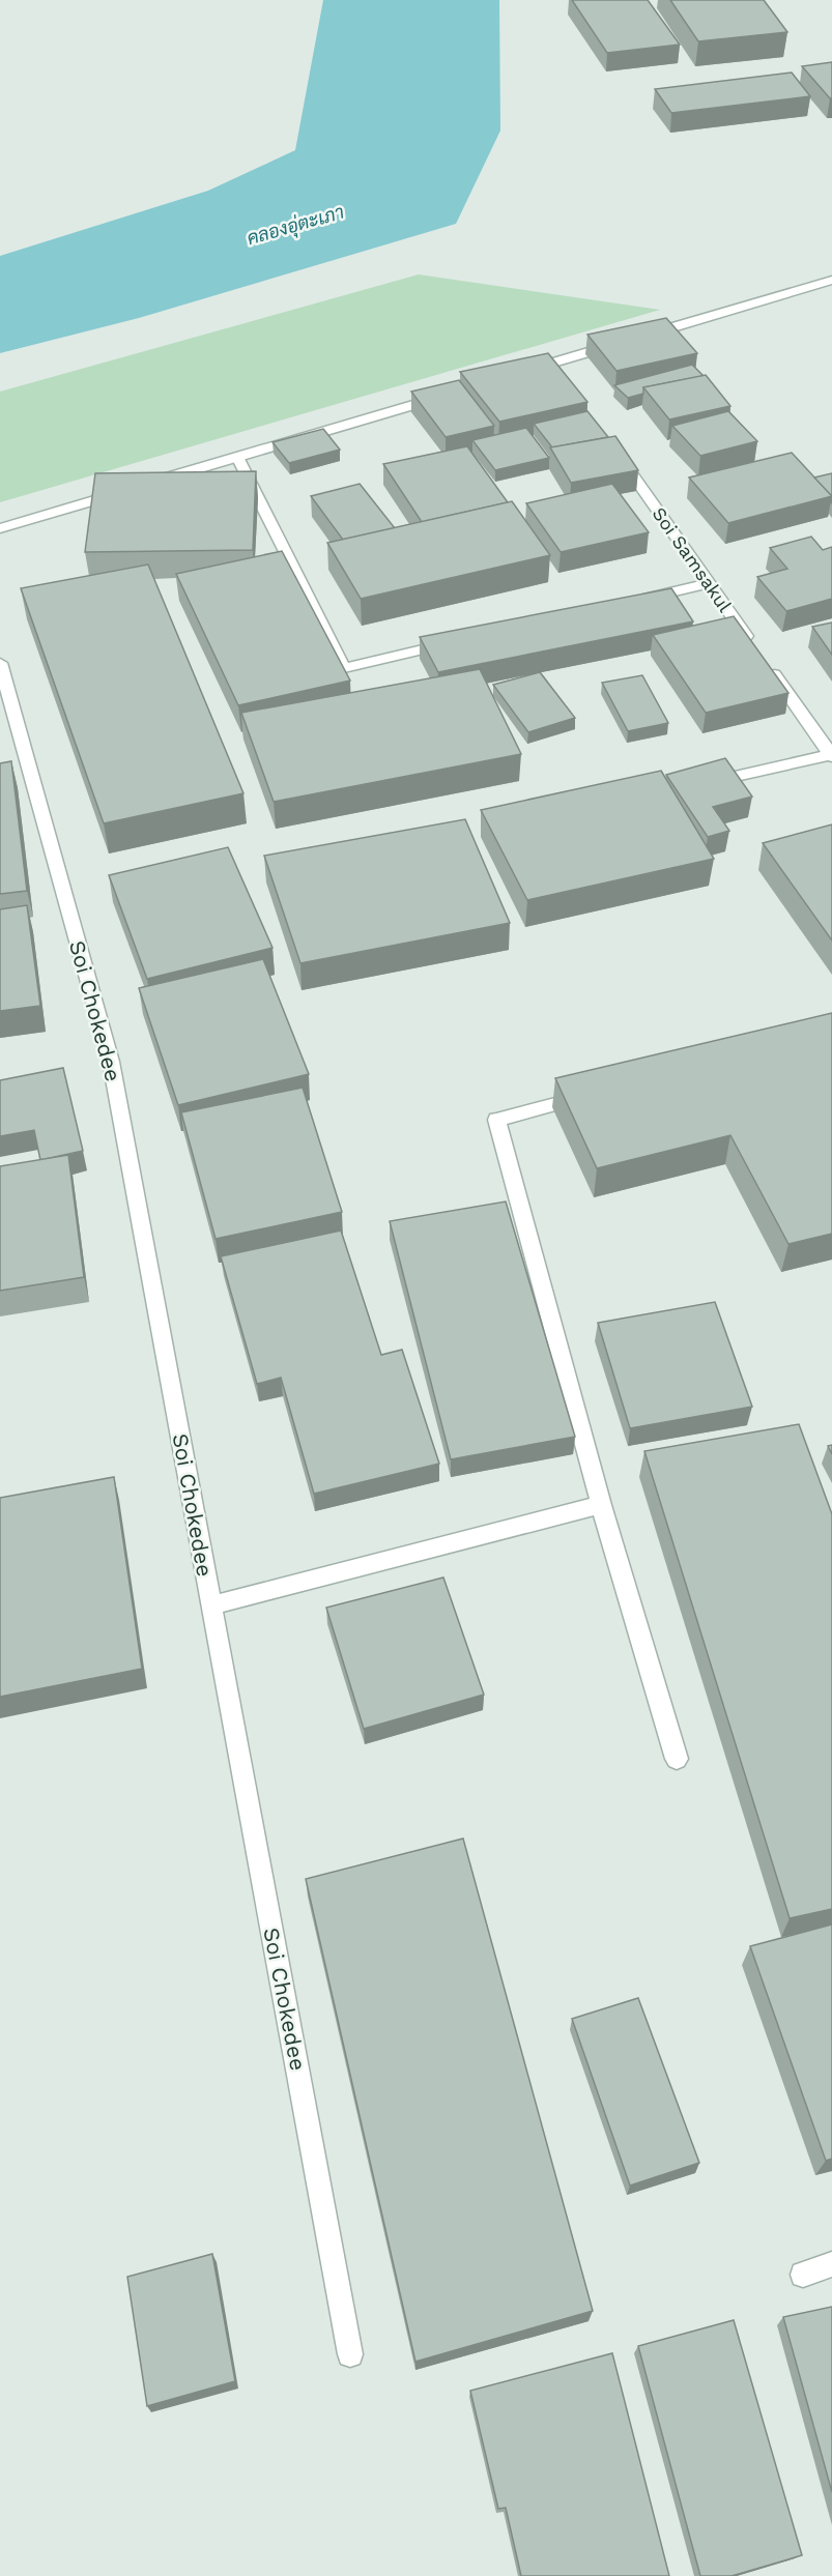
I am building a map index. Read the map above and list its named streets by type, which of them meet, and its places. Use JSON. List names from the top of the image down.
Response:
{
  "streets": {
    "street": ["Soi Samsakul", "Soi Chokedee"]
  },
  "water": ["คลองอุ่ตะเภา"]
}
